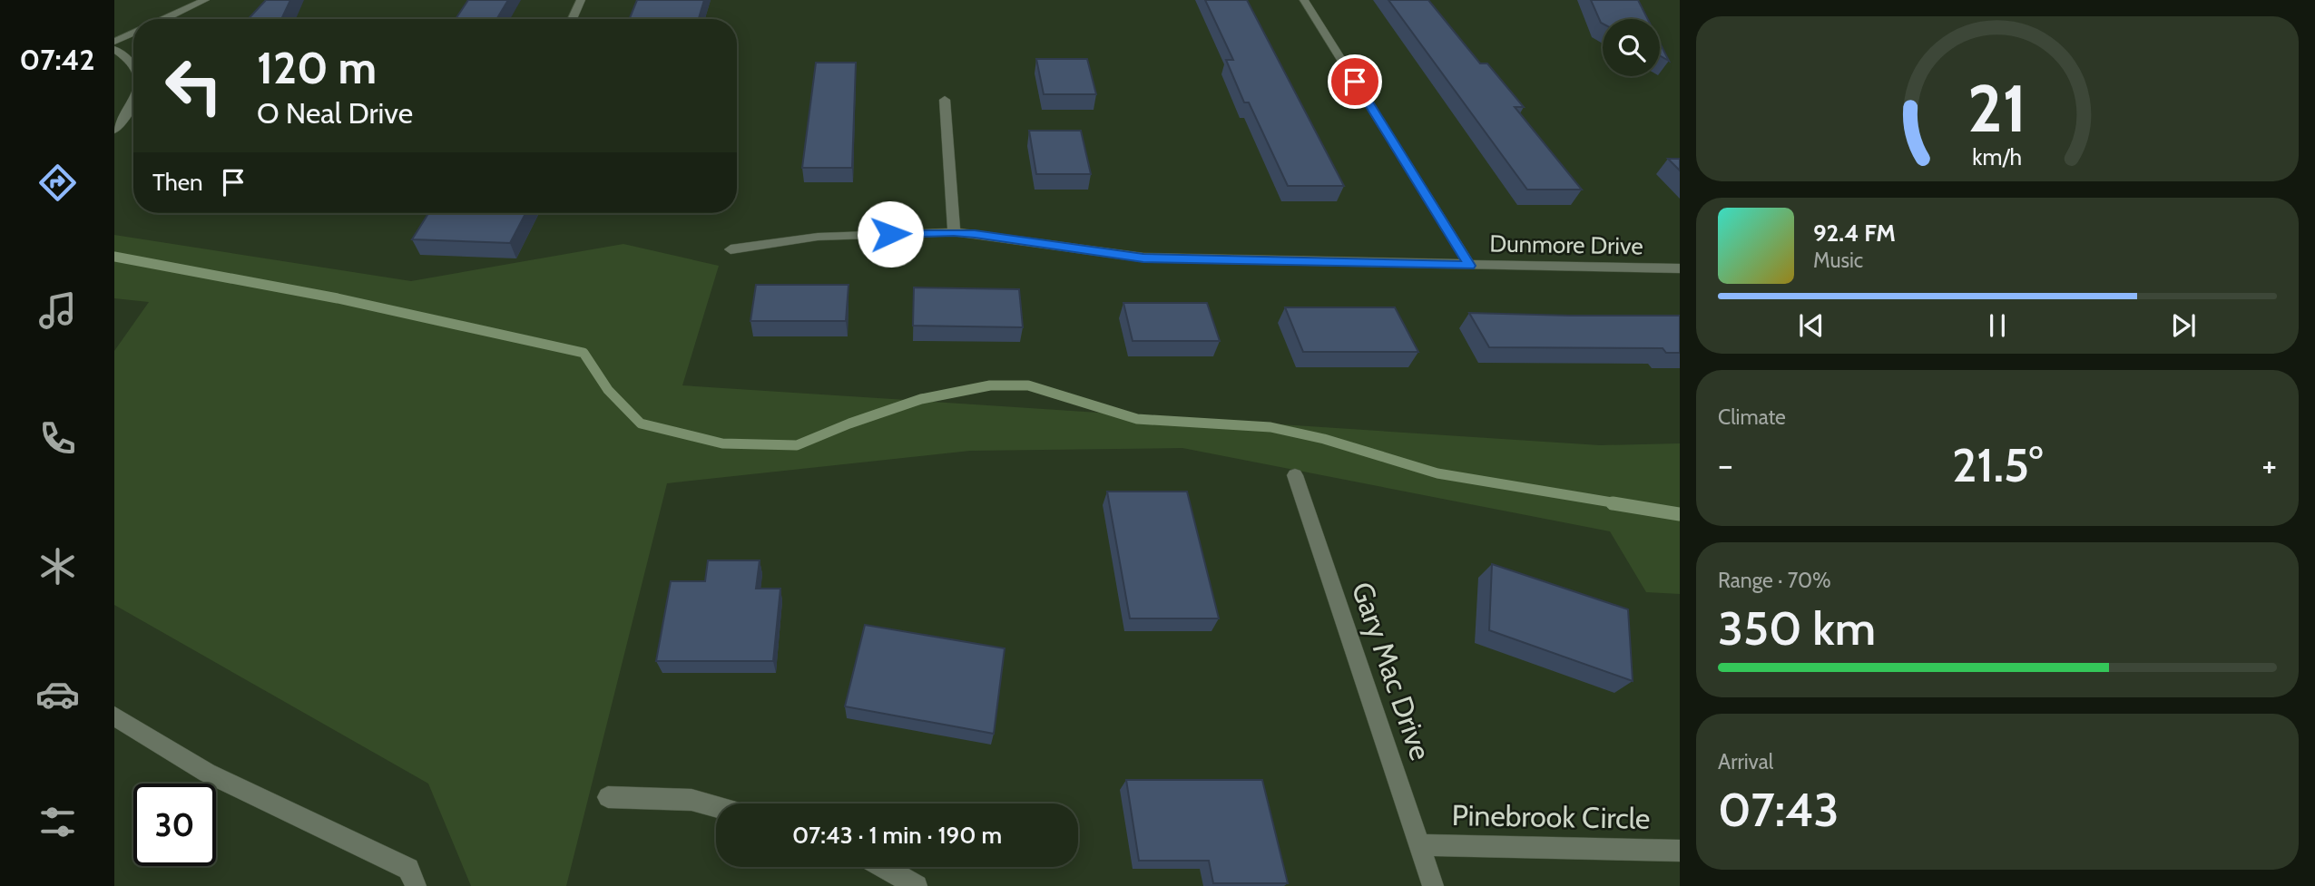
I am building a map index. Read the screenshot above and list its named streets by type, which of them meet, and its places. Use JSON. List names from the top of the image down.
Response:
{
  "streets": {
    "street": ["Dunmore Drive", "Gary Mac Drive", "Pinebrook Circle"]
  },
  "crossings": [
    ["Gary Mac Drive", "Pinebrook Circle"]
  ],
  "page": {
    "tabs": "07:42",
    "turn": ["120 m", "O Neal Drive"],
    "then": "Then",
    "song": ["92.4 FM", "Music"],
    "tile": [
      "Climate",
      ["Range · 70%", "350 km"],
      ["Arrival", "07:43"]
    ],
    "heat": ["−", "21.5°", "+"],
    "limit": "30",
    "trip": "07:43 · 1 min · 190 m",
    "gauge": ["21", "km/h"]
  }
}
